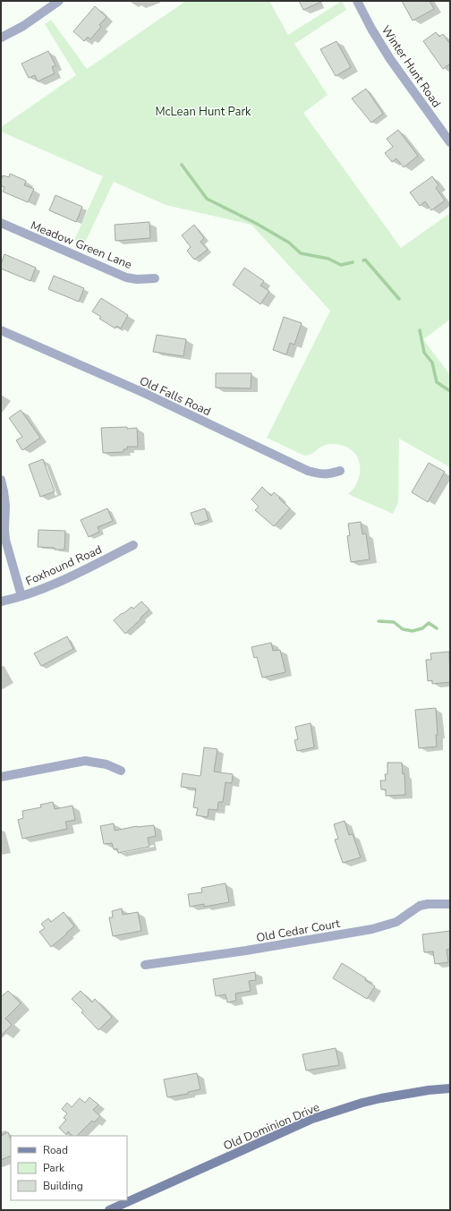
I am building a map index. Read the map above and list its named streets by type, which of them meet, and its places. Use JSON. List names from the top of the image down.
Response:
{
  "streets": {
    "main road": ["Old Dominion Drive"],
    "street": [
      "Winter Hunt Road",
      "Meadow Green Lane",
      "Old Falls Road",
      "Foxhound Road",
      "Old Cedar Court"
    ]
  },
  "parks": ["McLean Hunt Park"],
  "legend": ["Road", "Park", "Building"]
}
